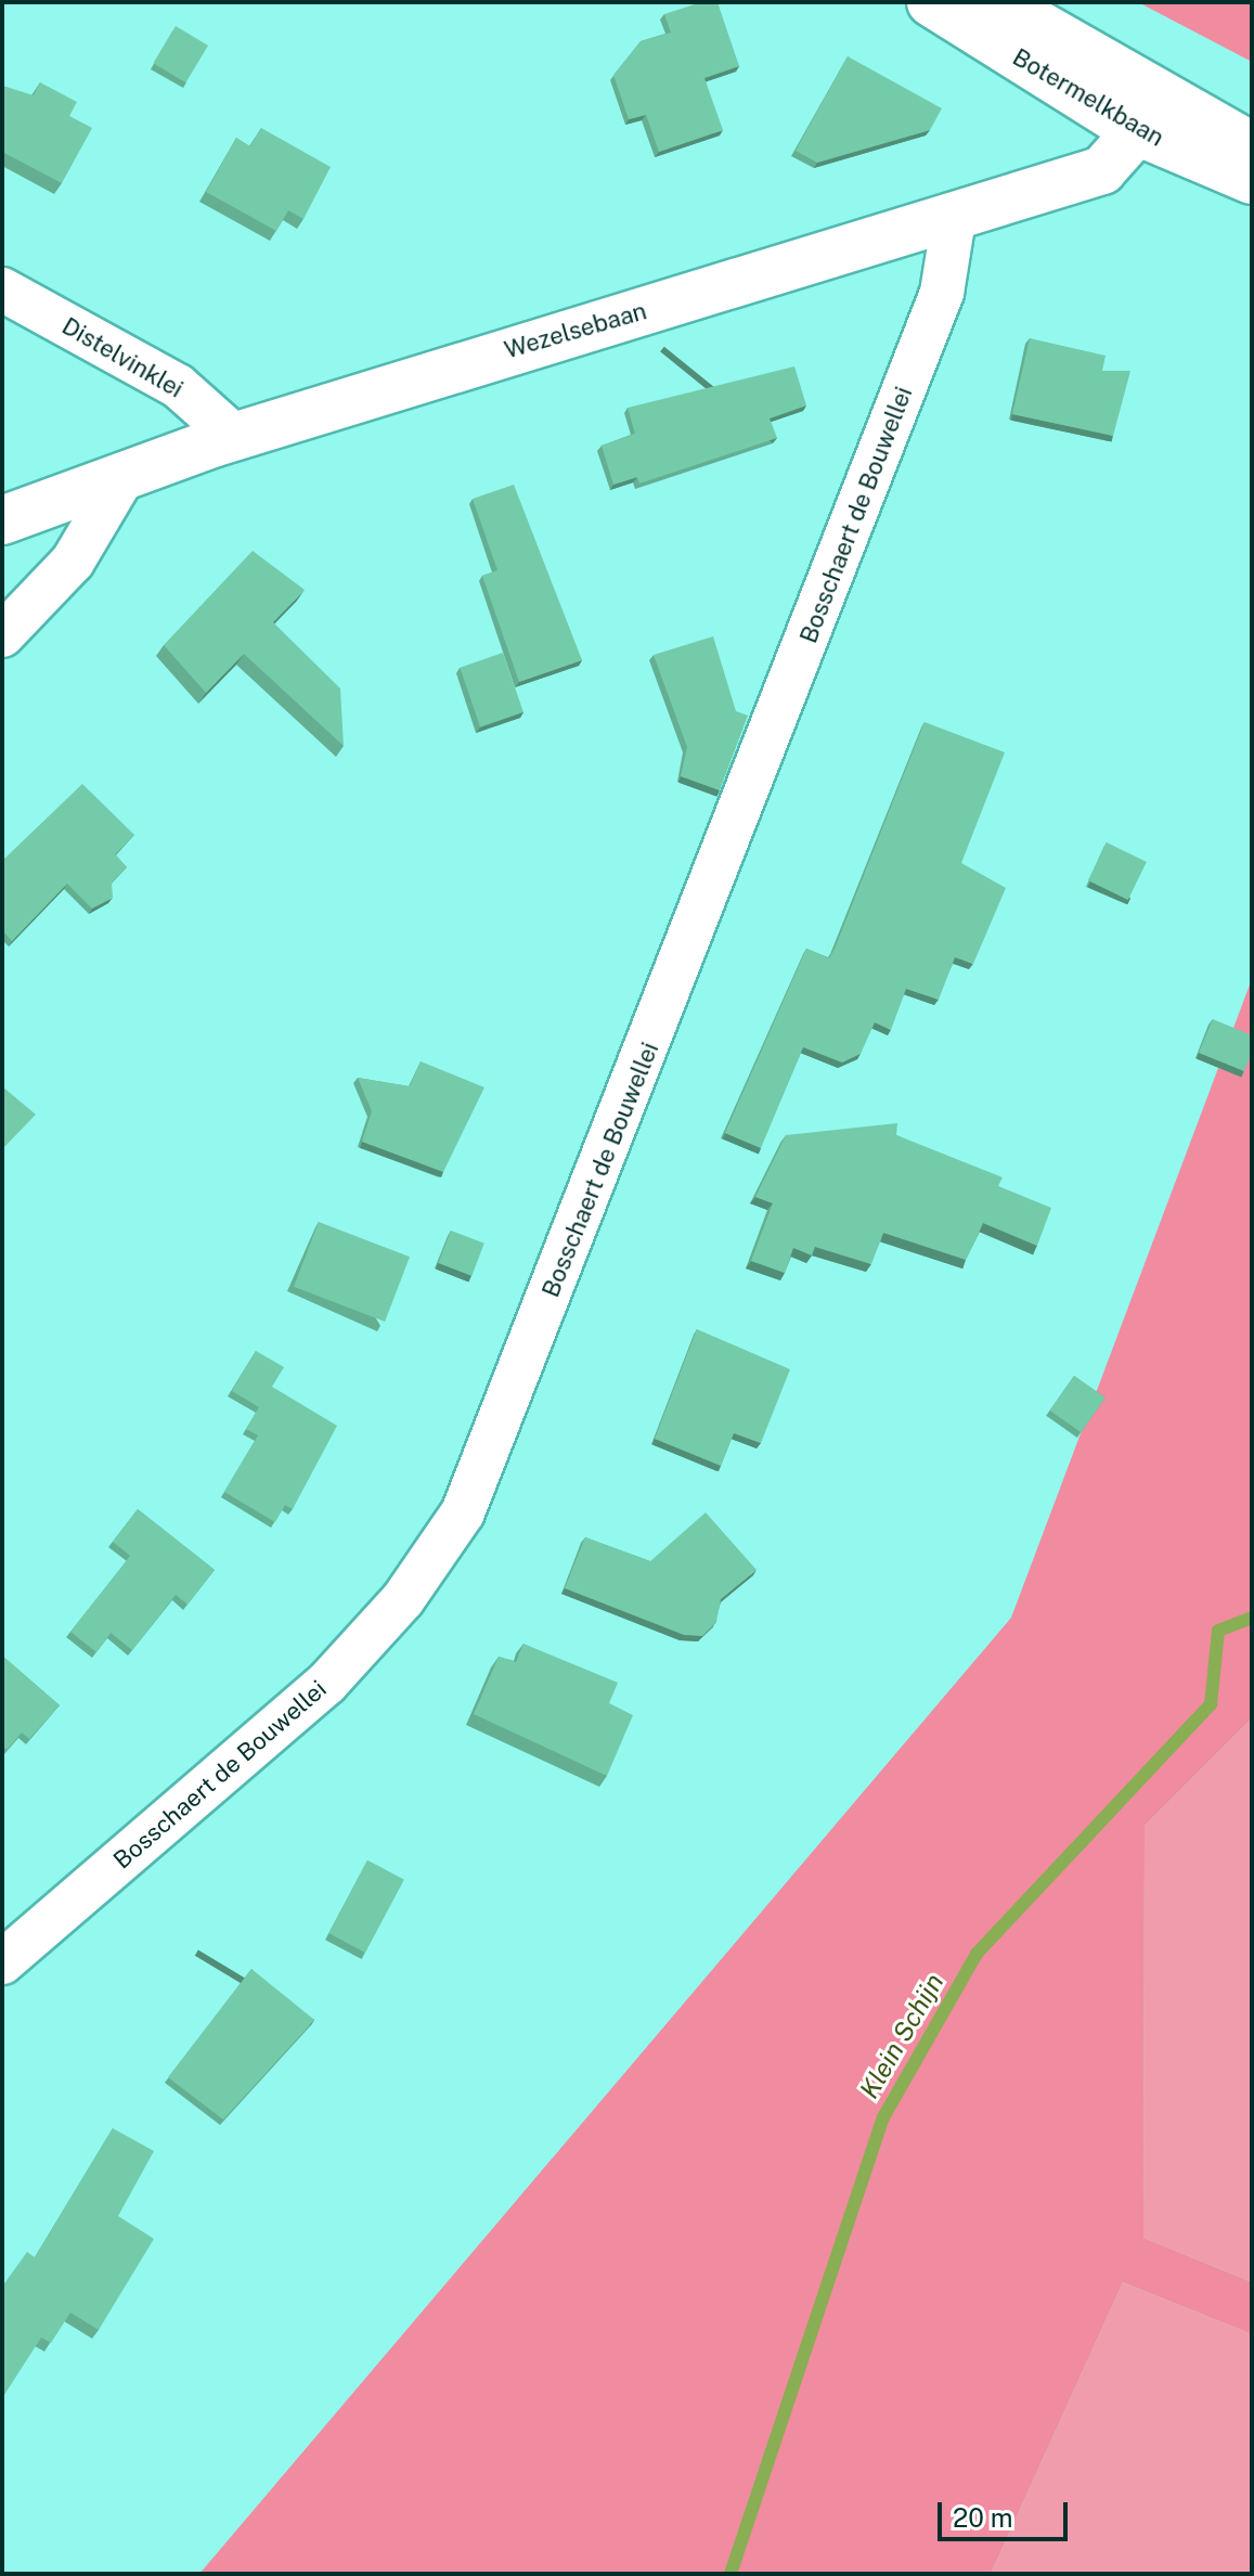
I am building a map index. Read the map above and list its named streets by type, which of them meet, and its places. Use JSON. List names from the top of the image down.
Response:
{
  "streets": {
    "street": [
      "Botermelkbaan",
      "Wezelsebaan",
      "Distelvinklei",
      "Bosschaert de Bouwellei"
    ]
  },
  "crossings": [
    ["Botermelkbaan", "Wezelsebaan"],
    ["Wezelsebaan", "Distelvinklei"],
    ["Wezelsebaan", "Bosschaert de Bouwellei"]
  ],
  "water": ["Klein Schijn"],
  "scale_bar": "20 m"
}
